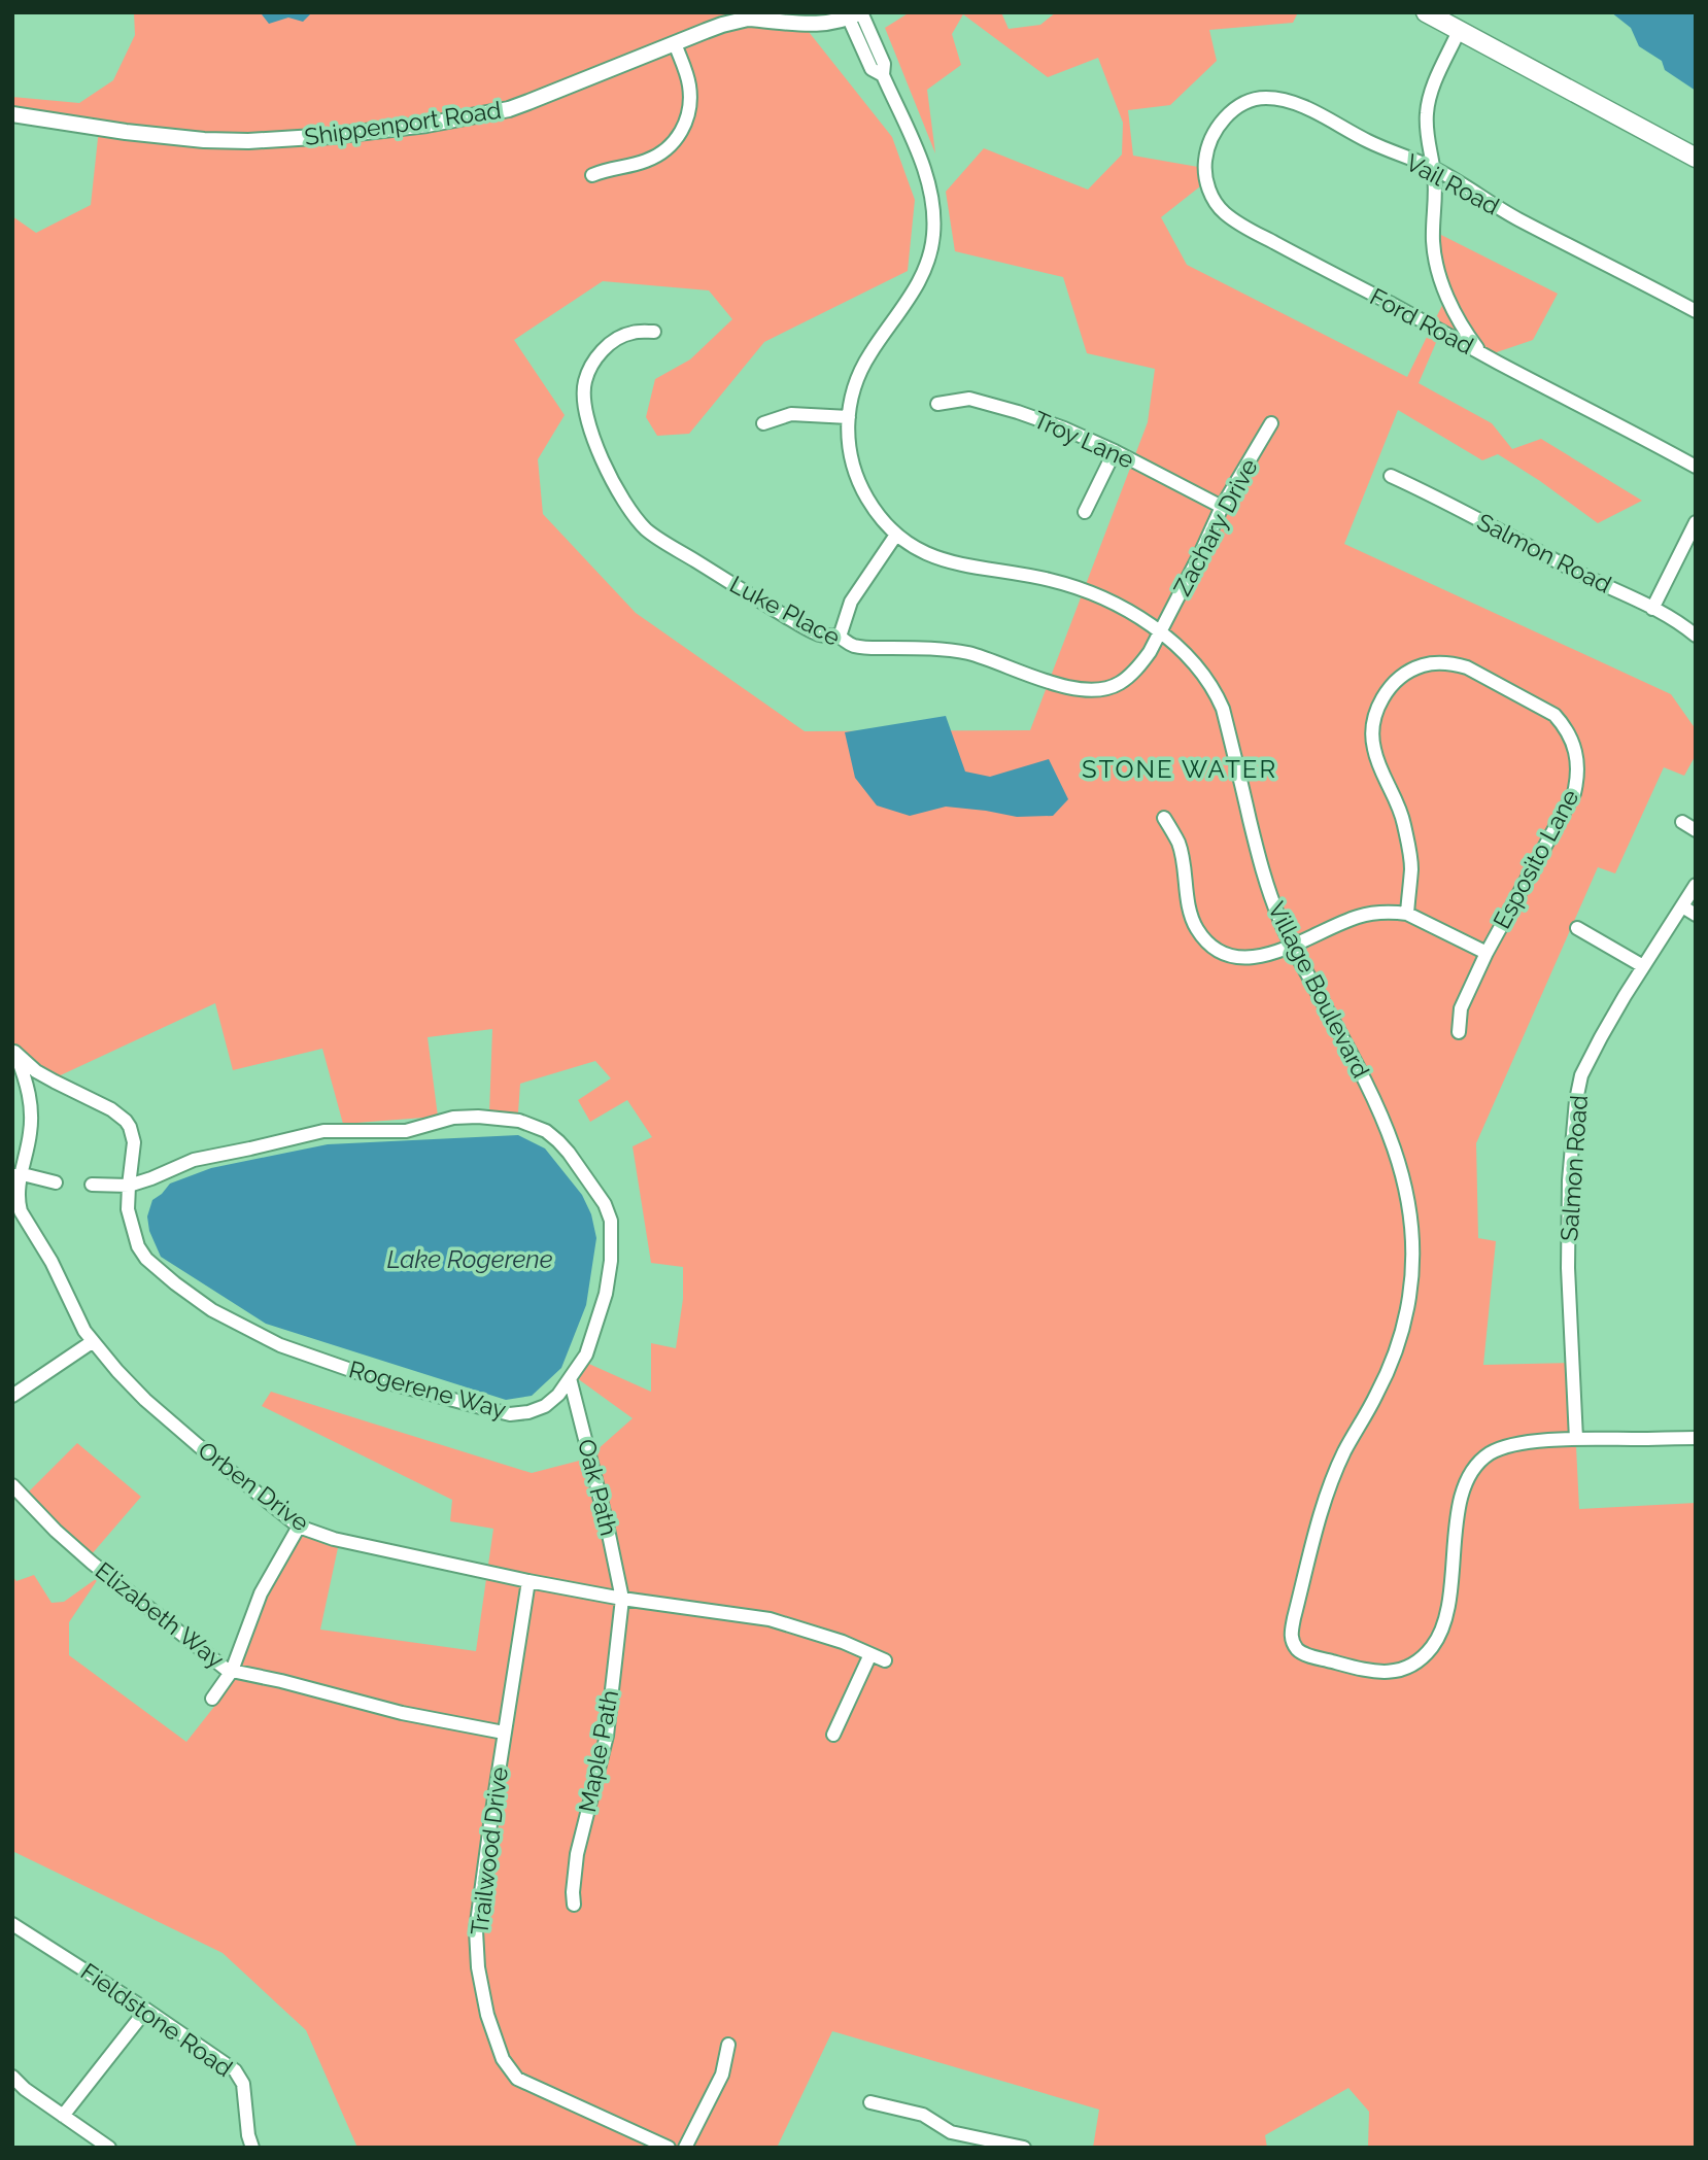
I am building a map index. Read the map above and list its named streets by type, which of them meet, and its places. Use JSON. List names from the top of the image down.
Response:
{
  "streets": {
    "street": [
      "Shippenport Road",
      "Vail Road",
      "Ford Road",
      "Troy Lane",
      "Zachary Drive",
      "Salmon Road",
      "Luke Place",
      "Esposito Lane",
      "Village Boulevard",
      "Rogerene Way",
      "Orben Drive",
      "Oak Path",
      "Elizabeth Way",
      "Maple Path",
      "Trailwood Drive",
      "Fieldstone Road"
    ]
  },
  "crossings": [
    ["Shippenport Road", "Village Boulevard"],
    ["Vail Road", "Ford Road"],
    ["Troy Lane", "Zachary Drive"],
    ["Zachary Drive", "Luke Place"],
    ["Zachary Drive", "Village Boulevard"],
    ["Salmon Road", "Village Boulevard"],
    ["Luke Place", "Village Boulevard"],
    ["Rogerene Way", "Orben Drive"],
    ["Rogerene Way", "Oak Path"],
    ["Orben Drive", "Oak Path"],
    ["Orben Drive", "Maple Path"],
    ["Orben Drive", "Trailwood Drive"],
    ["Oak Path", "Maple Path"],
    ["Elizabeth Way", "Trailwood Drive"]
  ],
  "districts": ["STONE WATER"],
  "water": ["Lake Rogerene"]
}
